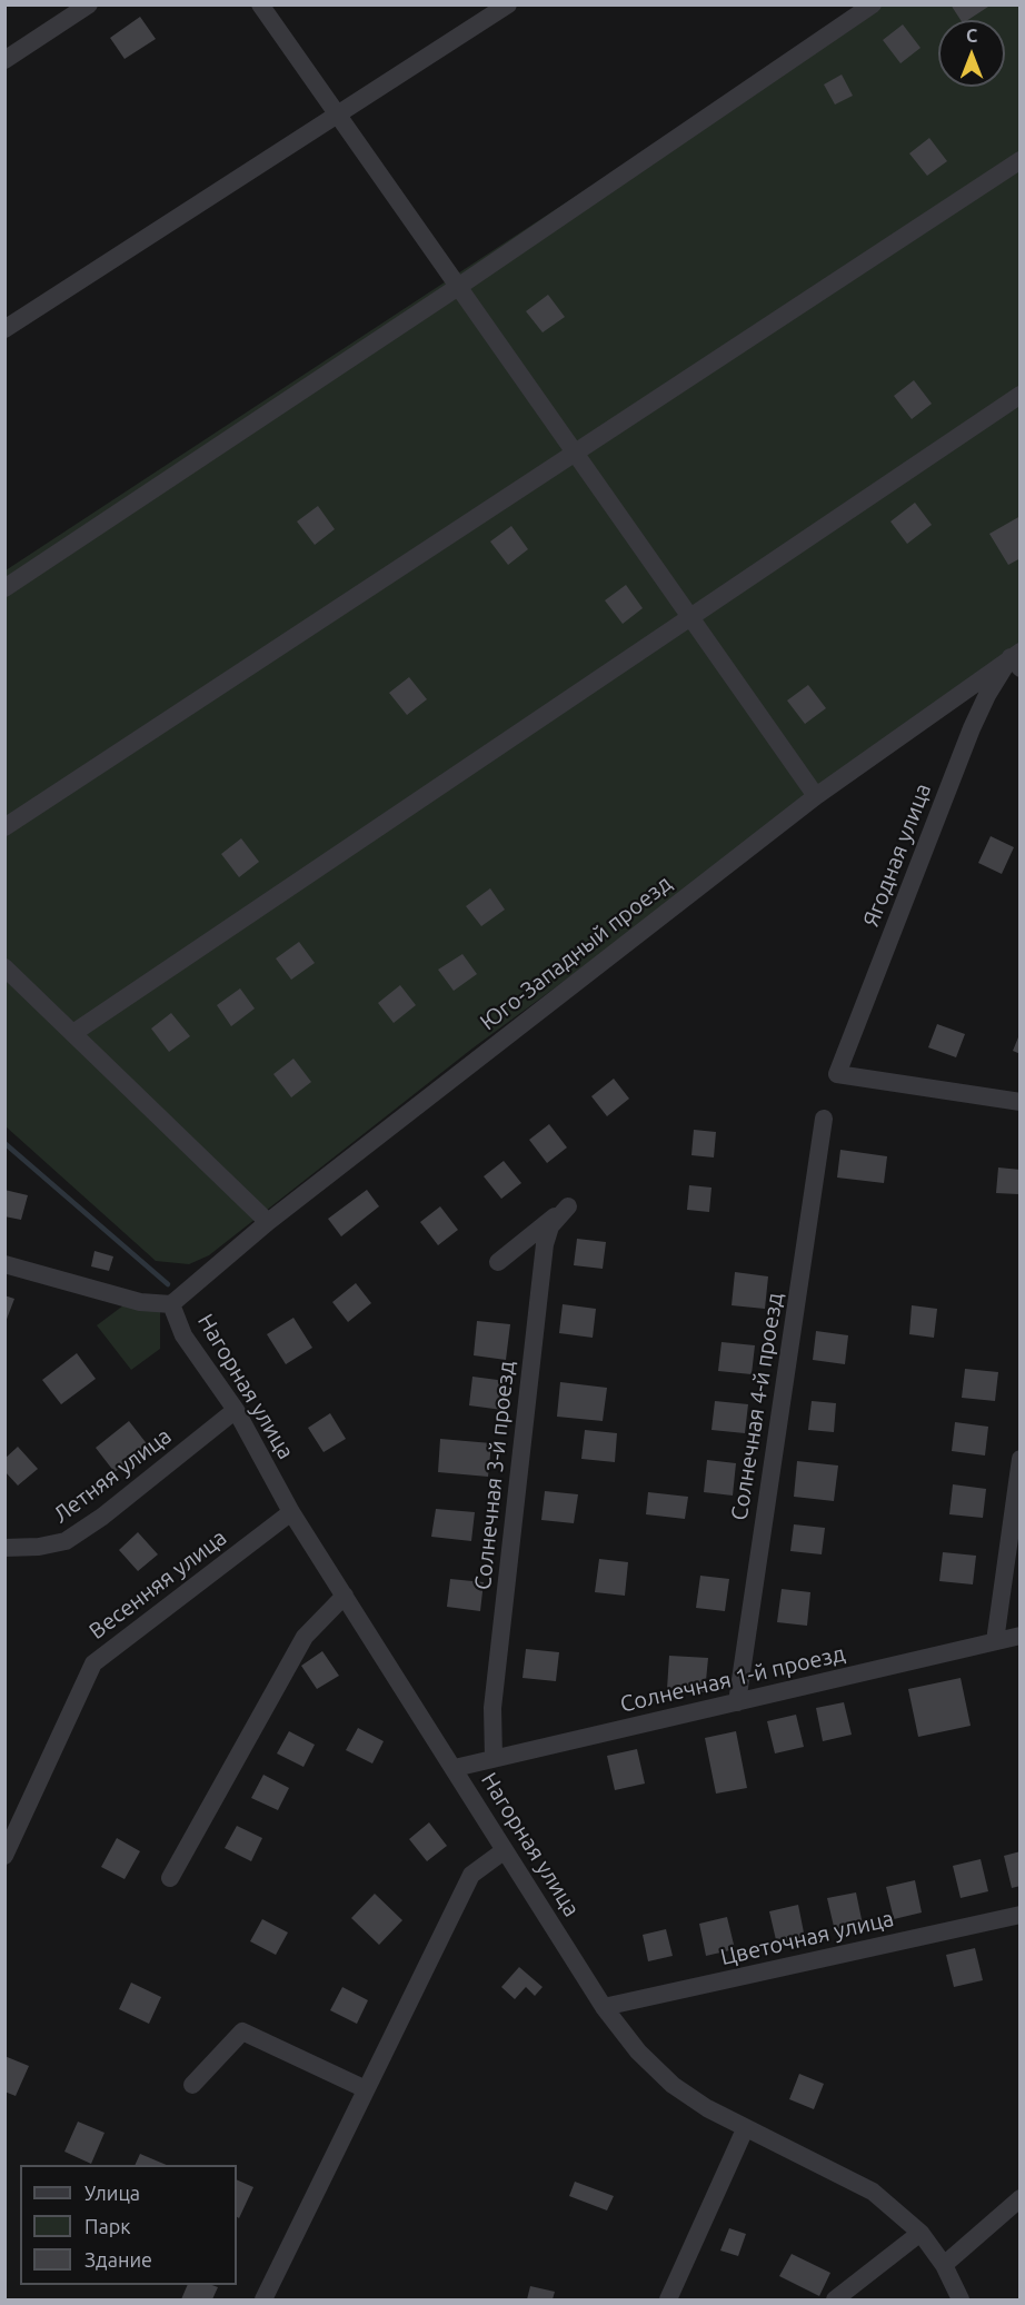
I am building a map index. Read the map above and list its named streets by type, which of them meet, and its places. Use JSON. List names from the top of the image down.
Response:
{
  "streets": {
    "street": [
      "Ягодная улица",
      "Юго-Западный проезд",
      "Нагорная улица",
      "Солнечная 4-й проезд",
      "Летняя улица",
      "Солнечная 3-й проезд",
      "Весенняя улица",
      "Солнечная 1-й проезд",
      "Цветочная улица"
    ]
  },
  "crossings": [
    ["Ягодная улица", "Юго-Западный проезд"],
    ["Юго-Западный проезд", "Нагорная улица"],
    ["Нагорная улица", "Летняя улица"],
    ["Нагорная улица", "Весенняя улица"],
    ["Нагорная улица", "Солнечная 1-й проезд"],
    ["Нагорная улица", "Цветочная улица"],
    ["Солнечная 4-й проезд", "Солнечная 1-й проезд"],
    ["Солнечная 3-й проезд", "Солнечная 1-й проезд"]
  ],
  "legend": ["Улица", "Парк", "Здание"],
  "north": "top"
}
